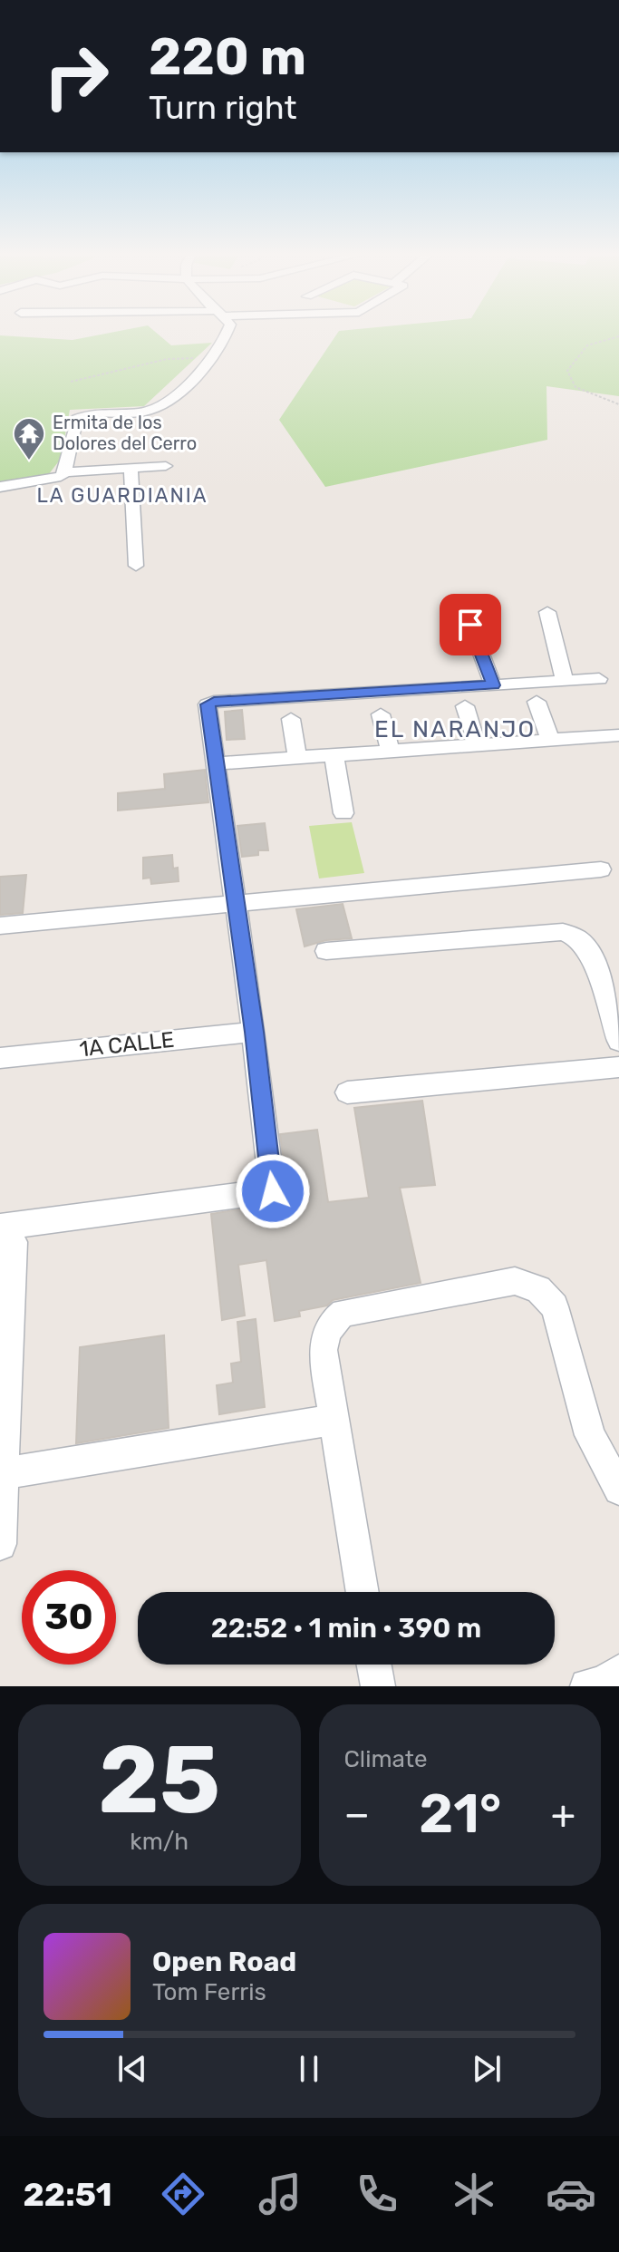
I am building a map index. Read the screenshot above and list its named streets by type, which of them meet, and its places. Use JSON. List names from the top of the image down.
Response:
{
  "streets": {
    "street": ["1A CALLE"]
  },
  "districts": ["LA GUARDIANIA", "EL NARANJO"],
  "places": {
    "temple": ["Ermita de los Dolores del Cerro"]
  },
  "page": {
    "turn": ["220 m", "Turn right"],
    "limit": "30",
    "trip": "22:52 · 1 min · 390 m",
    "tile": [
      ["25", "km/h"],
      "Climate"
    ],
    "heat": ["−", "21°", "+"],
    "song": ["Open Road", "Tom Ferris"],
    "tabs": "22:51"
  }
}
